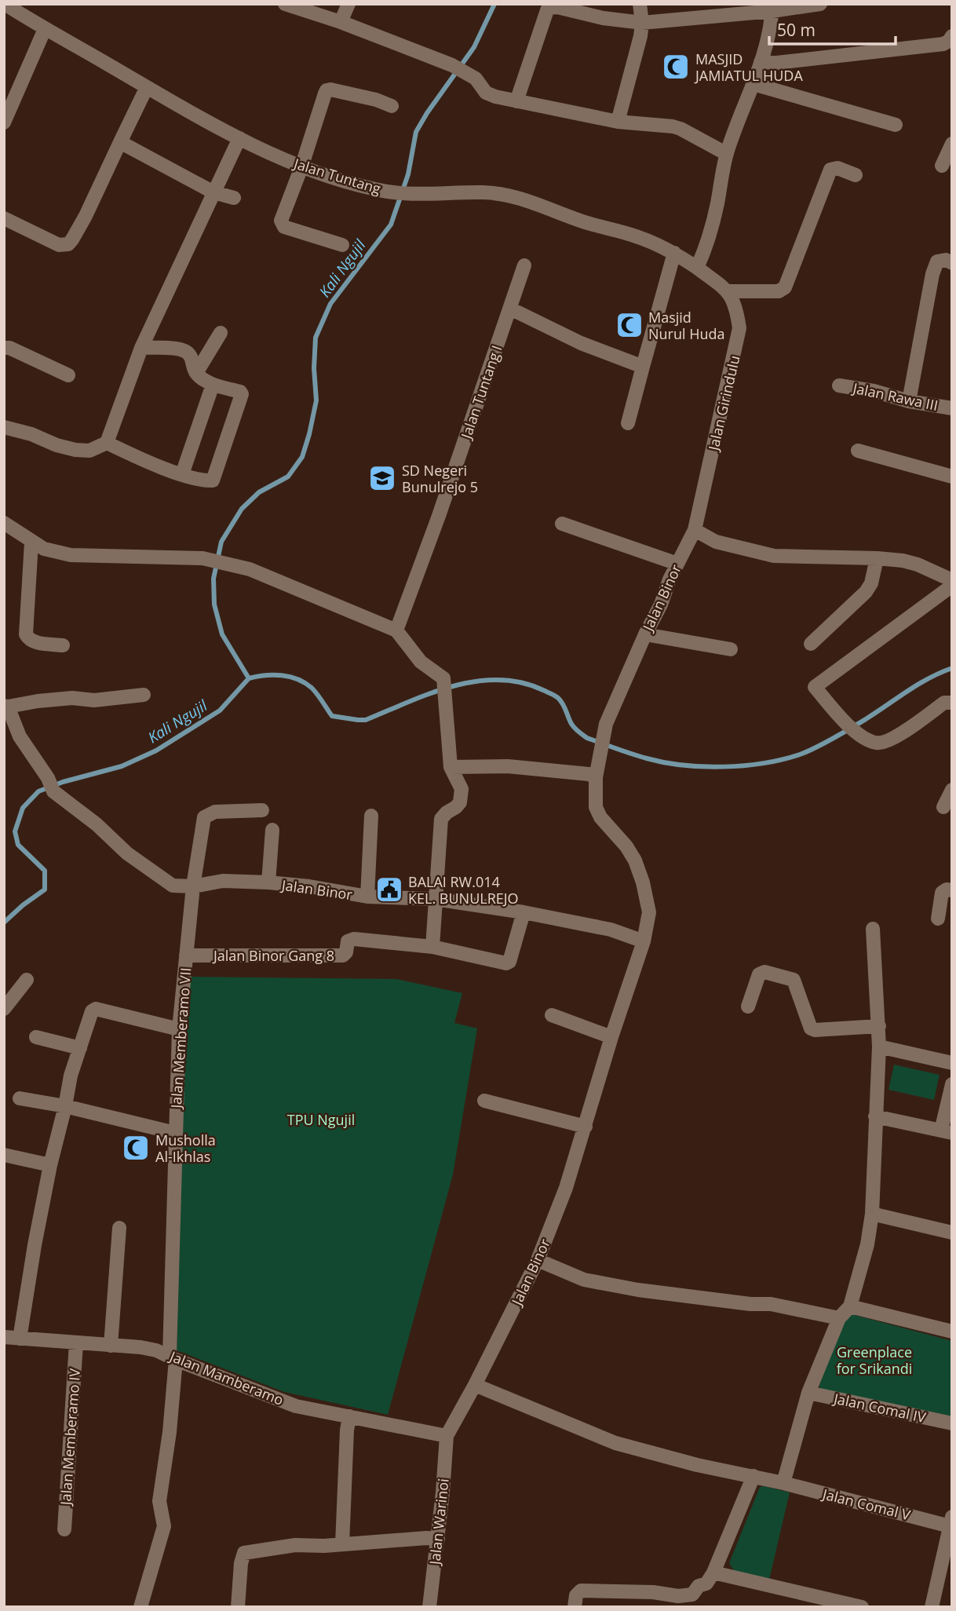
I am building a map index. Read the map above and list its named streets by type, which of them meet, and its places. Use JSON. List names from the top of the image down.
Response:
{
  "streets": {
    "street": [
      "Jalan Tuntang",
      "Jalan Tuntang I",
      "Jalan Rawa III",
      "Jalan Girindulu",
      "Jalan Binor",
      "Jalan Binor Gang 8",
      "Jalan Memberamo VII",
      "Jalan Mamberamo",
      "Jalan Comal IV",
      "Jalan Memberamo IV",
      "Jalan Comal V",
      "Jalan Warinoi"
    ]
  },
  "crossings": [
    ["Jalan Girindulu", "Jalan Binor"],
    ["Jalan Binor", "Jalan Memberamo VII"],
    ["Jalan Binor", "Jalan Mamberamo"],
    ["Jalan Binor", "Jalan Comal V"],
    ["Jalan Binor", "Jalan Warinoi"],
    ["Jalan Binor Gang 8", "Jalan Memberamo VII"],
    ["Jalan Memberamo VII", "Jalan Mamberamo"],
    ["Jalan Mamberamo", "Jalan Memberamo IV"],
    ["Jalan Mamberamo", "Jalan Warinoi"]
  ],
  "water": ["Kali Ngujil"],
  "parks": ["TPU Ngujil", "Greenplace for Srikandi"],
  "places": {
    "mosque": ["MASJID JAMIATUL HUDA", "Masjid Nurul Huda", "Musholla Al-Ikhlas"],
    "school or university": ["SD Negeri Bunulrejo 5"],
    "public building": ["BALAI RW.014 KEL. BUNULREJO"]
  },
  "scale_bar": "50 m"
}
